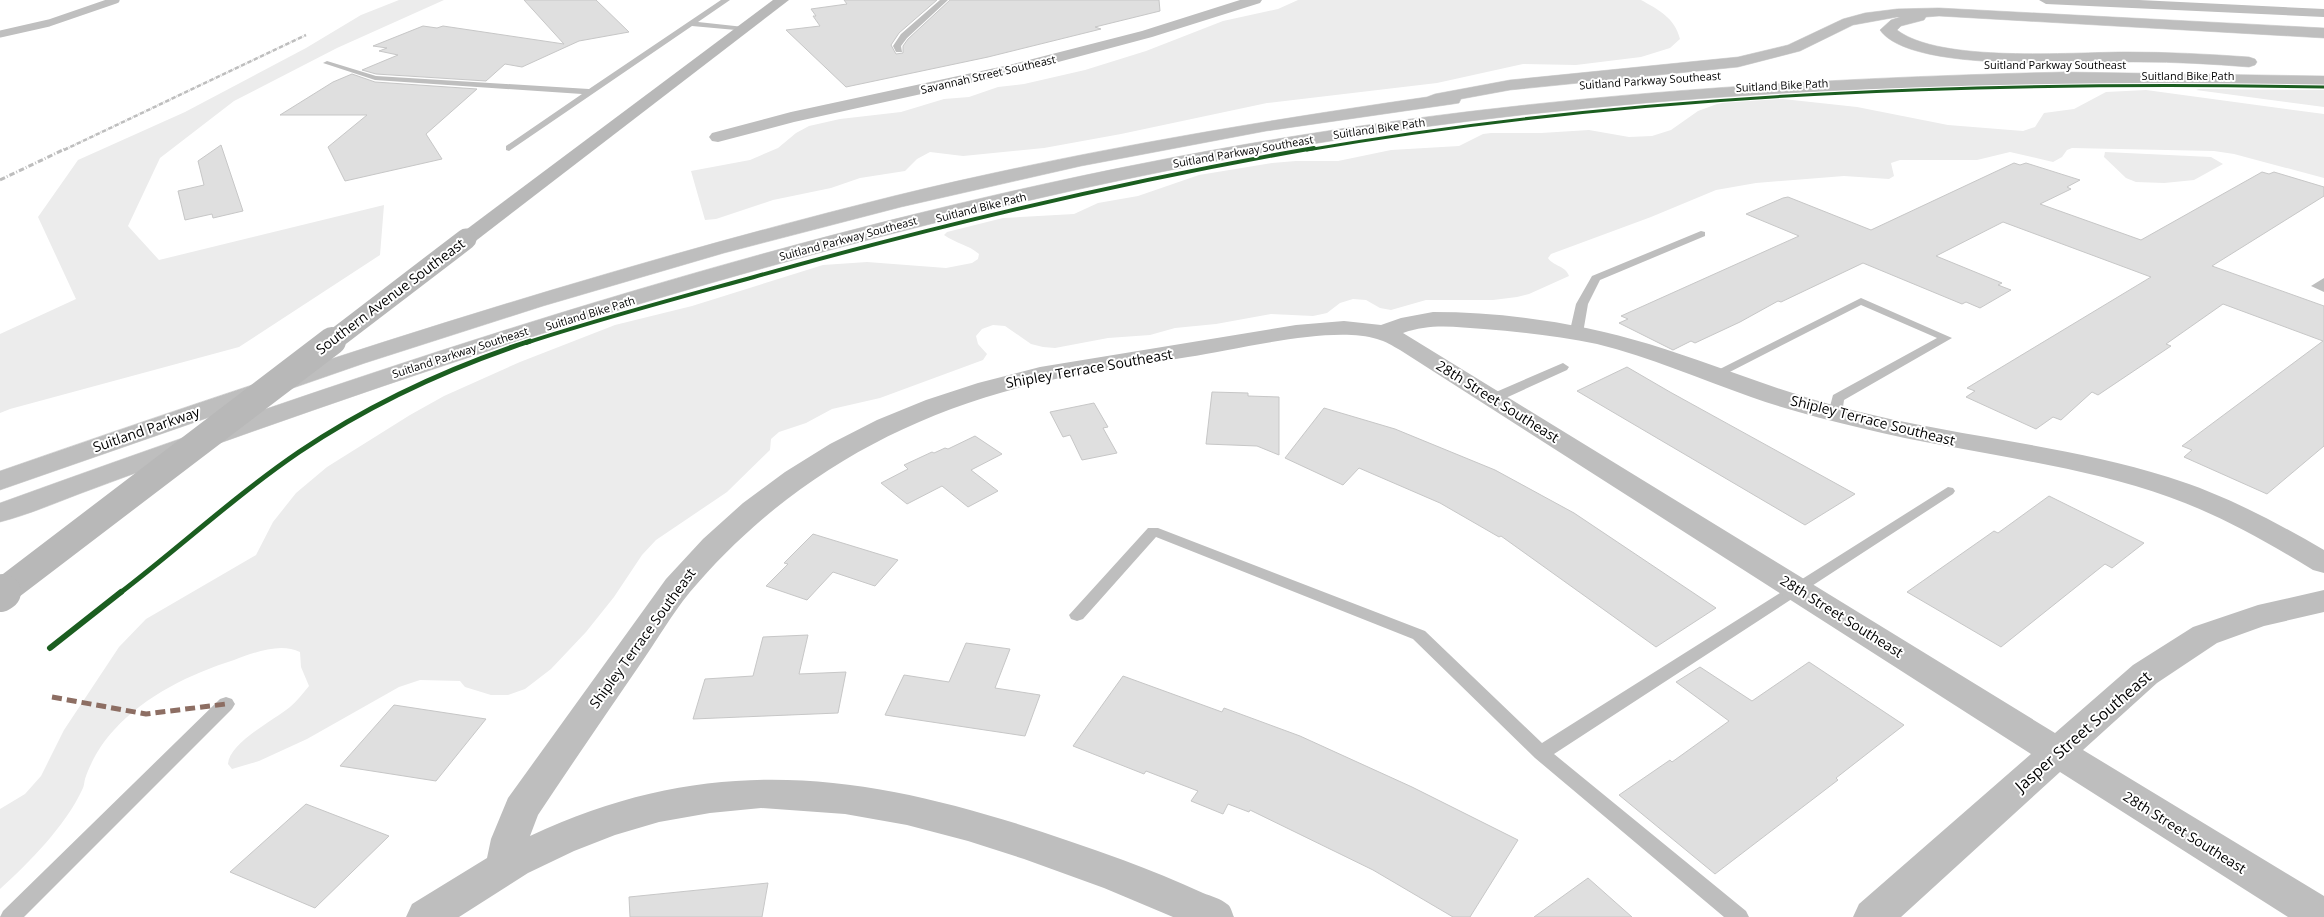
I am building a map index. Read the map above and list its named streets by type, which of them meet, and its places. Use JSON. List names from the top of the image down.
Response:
{
  "streets": {
    "main road": [
      "Suitland Parkway Southeast",
      "Savannah Street Southeast",
      "Southern Avenue Southeast",
      "Shipley Terrace Southeast",
      "28th Street Southeast",
      "Suitland Parkway",
      "Jasper Street Southeast"
    ],
    "cycle path": ["Suitland Bike Path"]
  },
  "crossings": [
    ["Suitland Parkway Southeast", "Suitland Parkway"],
    ["Shipley Terrace Southeast", "28th Street Southeast"],
    ["28th Street Southeast", "Jasper Street Southeast"]
  ]
}
